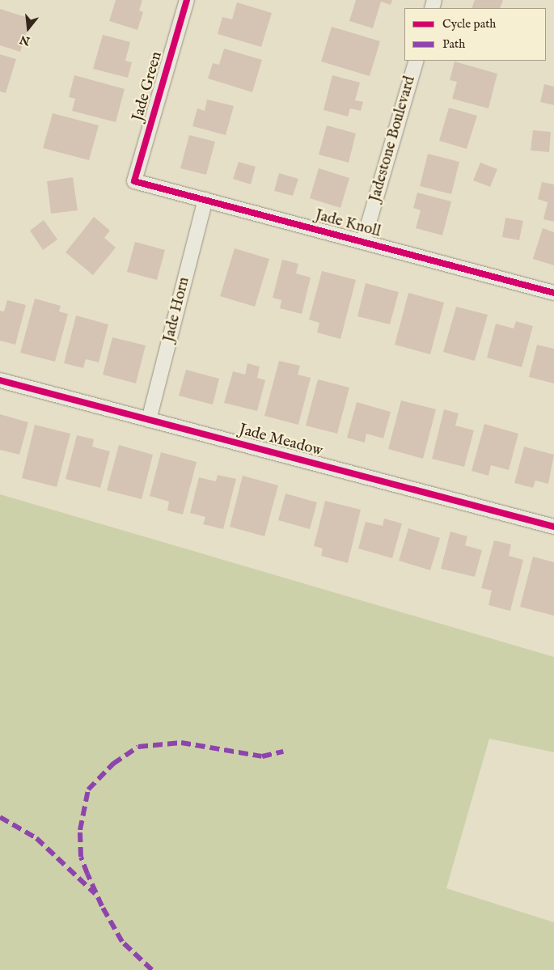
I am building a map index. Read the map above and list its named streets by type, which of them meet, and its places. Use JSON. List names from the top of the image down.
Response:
{
  "streets": {
    "street": [
      "Jade Green",
      "Jadestone Boulevard",
      "Jade Knoll",
      "Jade Horn",
      "Jade Meadow"
    ]
  },
  "crossings": [
    ["Jade Green", "Jade Knoll"],
    ["Jadestone Boulevard", "Jade Knoll"],
    ["Jade Knoll", "Jade Horn"],
    ["Jade Horn", "Jade Meadow"]
  ],
  "legend": ["Cycle path", "Path"],
  "north": "bottom"
}
